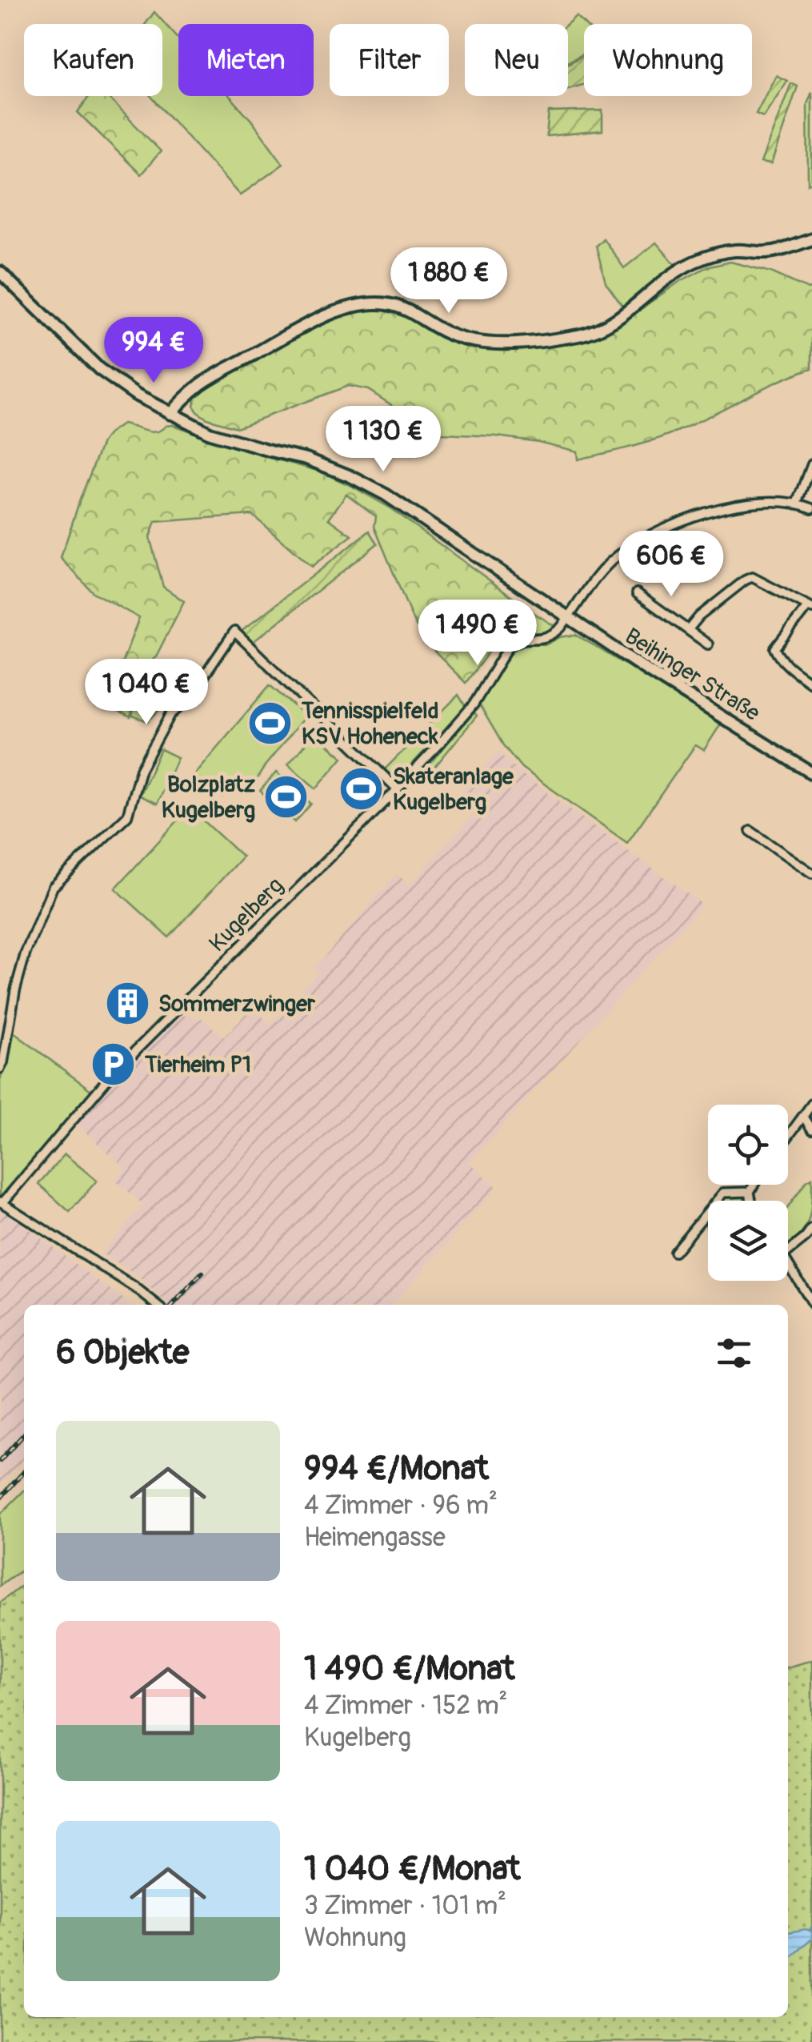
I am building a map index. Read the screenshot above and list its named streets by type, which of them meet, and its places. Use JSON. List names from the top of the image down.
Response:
{
  "streets": {
    "main road": ["Beihinger Straße"],
    "street": ["Kugelberg"]
  },
  "crossings": [
    ["Beihinger Straße", "Kugelberg"]
  ],
  "places": {
    "sports": ["Tennisspielfeld KSV Hoheneck", "Skateranlage Kugelberg", "Bolzplatz Kugelberg"],
    "building": ["Sommerzwinger"],
    "parking": ["Tierheim P1"]
  },
  "page": {
    "chip": [
      "Kaufen",
      "Mieten",
      "Filter",
      "Neu",
      "Wohnung"
    ],
    "price": [
      "1 880 €",
      "994 €",
      "1 130 €",
      "606 €",
      "1 490 €",
      "1 040 €"
    ],
    "heading": "6 Objekte",
    "list": [
      {
        "name": "994 €/Monat",
        "note": "4 Zimmer · 96 m² · Heimengasse"
      },
      {
        "name": "1 490 €/Monat",
        "note": "4 Zimmer · 152 m² · Kugelberg"
      },
      {
        "name": "1 040 €/Monat",
        "note": "3 Zimmer · 101 m² · Wohnung"
      }
    ]
  }
}
